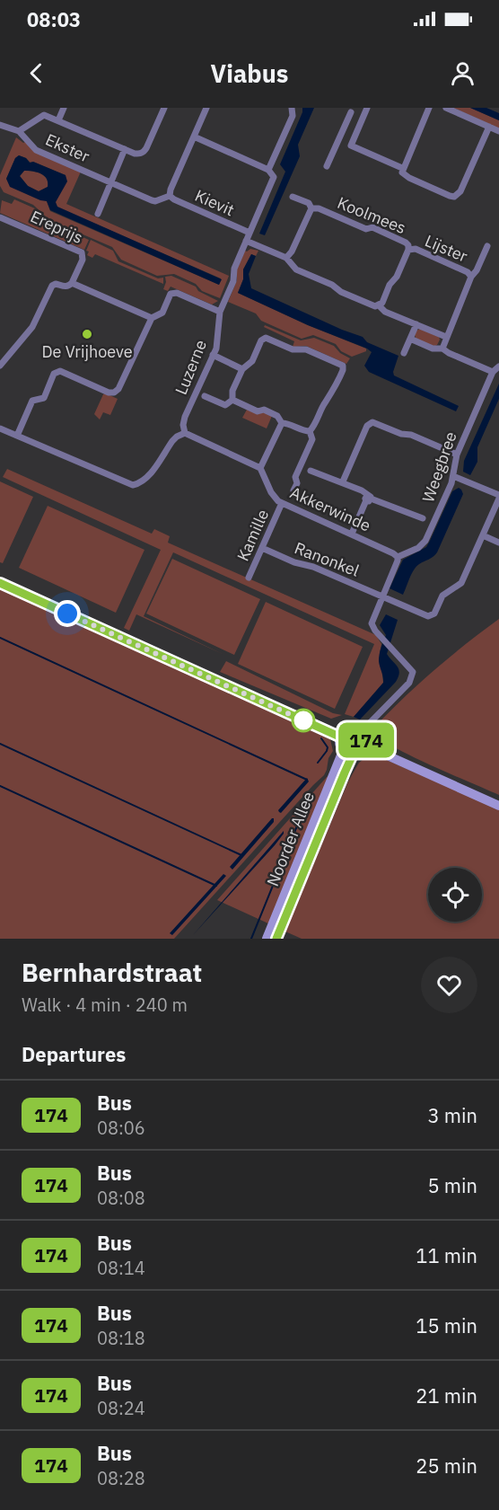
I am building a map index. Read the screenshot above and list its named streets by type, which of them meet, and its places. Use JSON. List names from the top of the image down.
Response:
{
  "streets": {
    "street": [
      "Ekster",
      "Kievit",
      "Koolmees",
      "Ereprijs",
      "Lijster",
      "Luzerne",
      "Weegbree",
      "Akkerwinde",
      "Kamille",
      "Ranonkel",
      "Noorder Allee"
    ]
  },
  "crossings": [
    ["Ekster", "Kievit"],
    ["Kievit", "Luzerne"],
    ["Koolmees", "Lijster"],
    ["Weegbree", "Akkerwinde"],
    ["Akkerwinde", "Kamille"],
    ["Kamille", "Ranonkel"]
  ],
  "places": ["De Vrijhoeve"],
  "lines": ["bus line 174"],
  "page": {
    "status": "08:03",
    "header": "Viabus",
    "on_map": "174",
    "heading": [
      ["Bernhardstraat", "Walk · 4 min · 240 m"],
      "Departures"
    ],
    "list": [
      {
        "mark": "174",
        "name": "Bus",
        "note": "08:06",
        "value": "3 min"
      },
      {
        "mark": "174",
        "name": "Bus",
        "note": "08:08",
        "value": "5 min"
      },
      {
        "mark": "174",
        "name": "Bus",
        "note": "08:14",
        "value": "11 min"
      },
      {
        "mark": "174",
        "name": "Bus",
        "note": "08:18",
        "value": "15 min"
      },
      {
        "mark": "174",
        "name": "Bus",
        "note": "08:24",
        "value": "21 min"
      },
      {
        "mark": "174",
        "name": "Bus",
        "note": "08:28",
        "value": "25 min"
      }
    ]
  }
}
